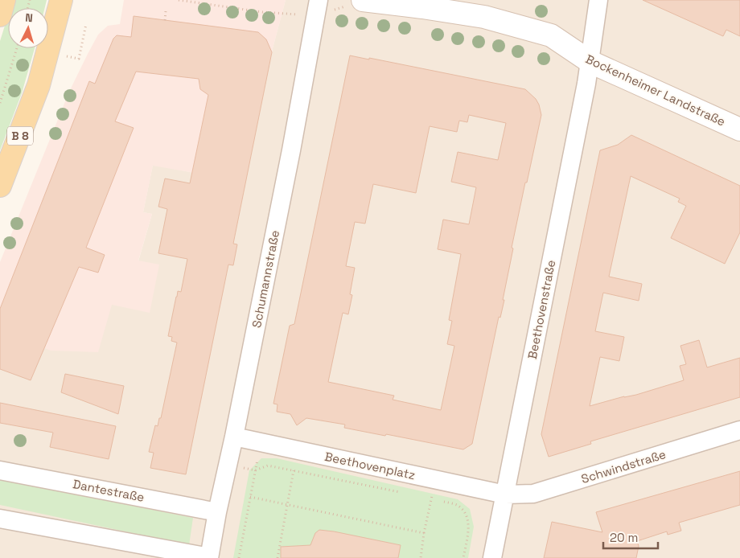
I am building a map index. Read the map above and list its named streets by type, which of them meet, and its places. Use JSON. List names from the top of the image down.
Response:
{
  "streets": {
    "main road": ["Bockenheimer Landstraße", "B 8"],
    "street": [
      "Schumannstraße",
      "Beethovenstraße",
      "Beethovenplatz",
      "Schwindstraße",
      "Dantestraße"
    ]
  },
  "crossings": [
    ["Bockenheimer Landstraße", "Beethovenstraße"],
    ["Schumannstraße", "Beethovenplatz"],
    ["Schumannstraße", "Dantestraße"],
    ["Beethovenstraße", "Beethovenplatz"],
    ["Beethovenstraße", "Schwindstraße"],
    ["Beethovenplatz", "Schwindstraße"]
  ],
  "scale_bar": "20 m",
  "north": "top"
}
